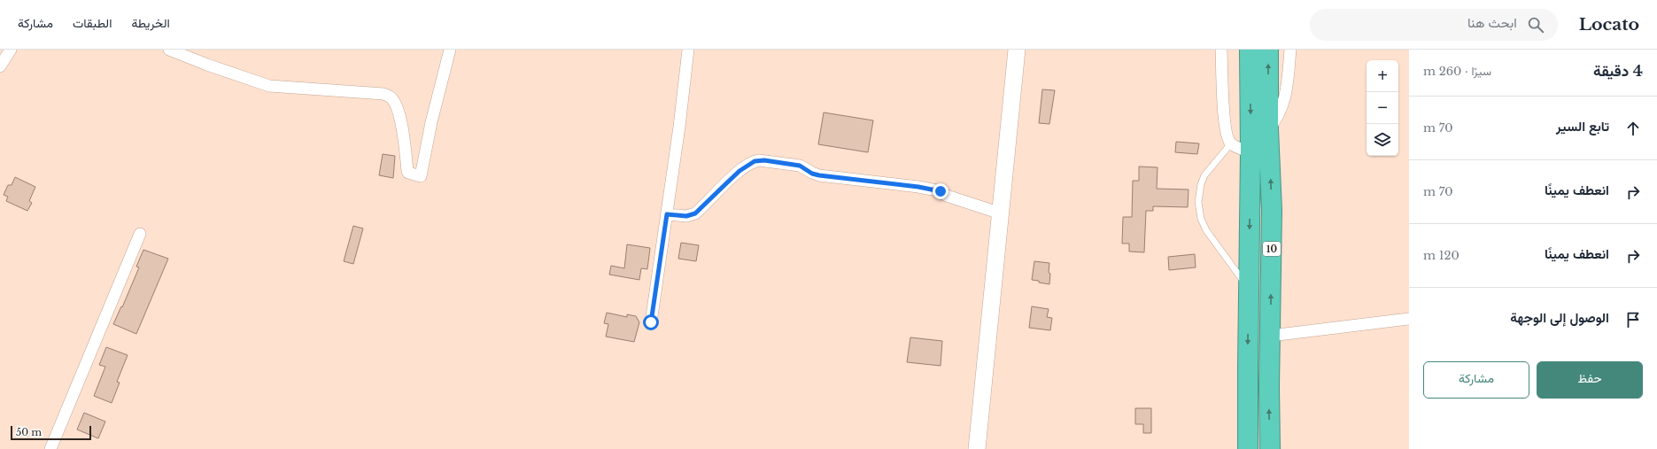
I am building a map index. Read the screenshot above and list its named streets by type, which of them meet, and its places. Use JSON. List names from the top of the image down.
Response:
{
  "streets": {
    "highway": ["10"]
  },
  "scale_bar": "50 m",
  "page": {
    "header": "Locato",
    "search": "ابحث هنا",
    "nav": ["الخريطة", "الطبقات", "مشاركة"],
    "heading": ["4 دقيقة", "سيرًا · 260 m"],
    "map_buttons": ["+", "−"],
    "list": [
      ["تابع السير", "70 m"],
      ["انعطف يمينًا", "70 m"],
      ["انعطف يمينًا", "120 m"],
      "الوصول إلى الوجهة"
    ],
    "buttons": ["حفظ", "مشاركة"],
    "scale": "50 m"
  }
}
